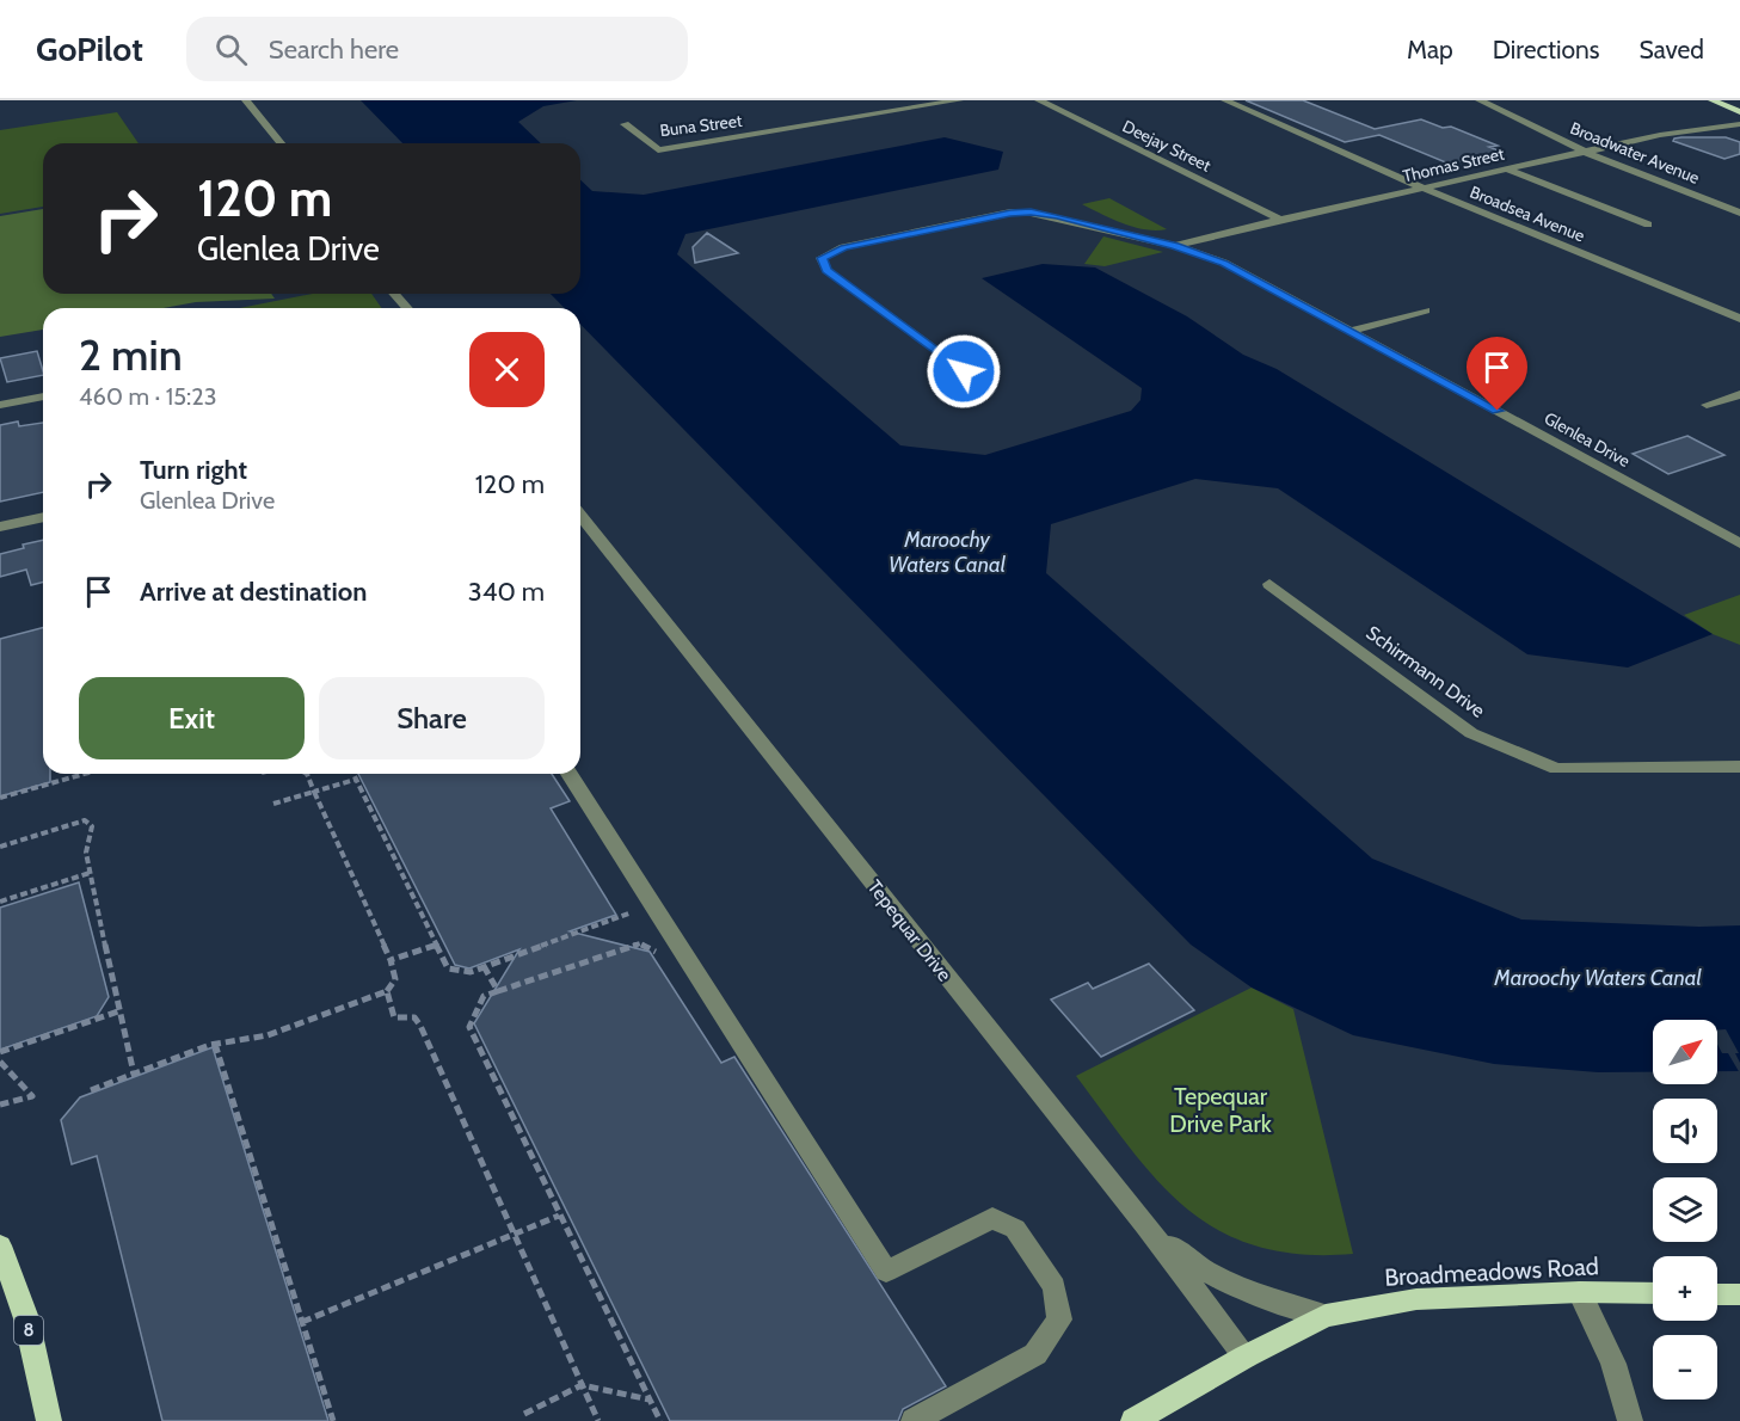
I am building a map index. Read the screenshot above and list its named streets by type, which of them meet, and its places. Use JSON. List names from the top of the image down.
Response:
{
  "streets": {
    "main road": ["Broadmeadows Road", "8"],
    "street": [
      "Buna Street",
      "Deejay Street",
      "Broadwater Avenue",
      "Thomas Street",
      "Broadsea Avenue",
      "Glenlea Drive",
      "Schirrmann Drive",
      "Tepequar Drive"
    ]
  },
  "crossings": [
    ["Deejay Street", "Thomas Street"],
    ["Broadwater Avenue", "Thomas Street"],
    ["Thomas Street", "Broadsea Avenue"],
    ["Thomas Street", "Glenlea Drive"],
    ["Tepequar Drive", "Broadmeadows Road"]
  ],
  "water": ["Maroochy Waters Canal"],
  "parks": ["Tepequar Drive Park"],
  "north": "top right",
  "page": {
    "header": "GoPilot",
    "search": "Search here",
    "nav": ["Map", "Directions", "Saved"],
    "turn": ["120 m", "Glenlea Drive"],
    "heading": ["2 min", "460 m · 15:23"],
    "list": [
      {
        "name": "Turn right",
        "note": "Glenlea Drive",
        "value": "120 m"
      },
      {
        "name": "Arrive at destination",
        "value": "340 m"
      }
    ],
    "buttons": ["Exit", "Share"],
    "map_buttons": ["+", "−"]
  }
}
